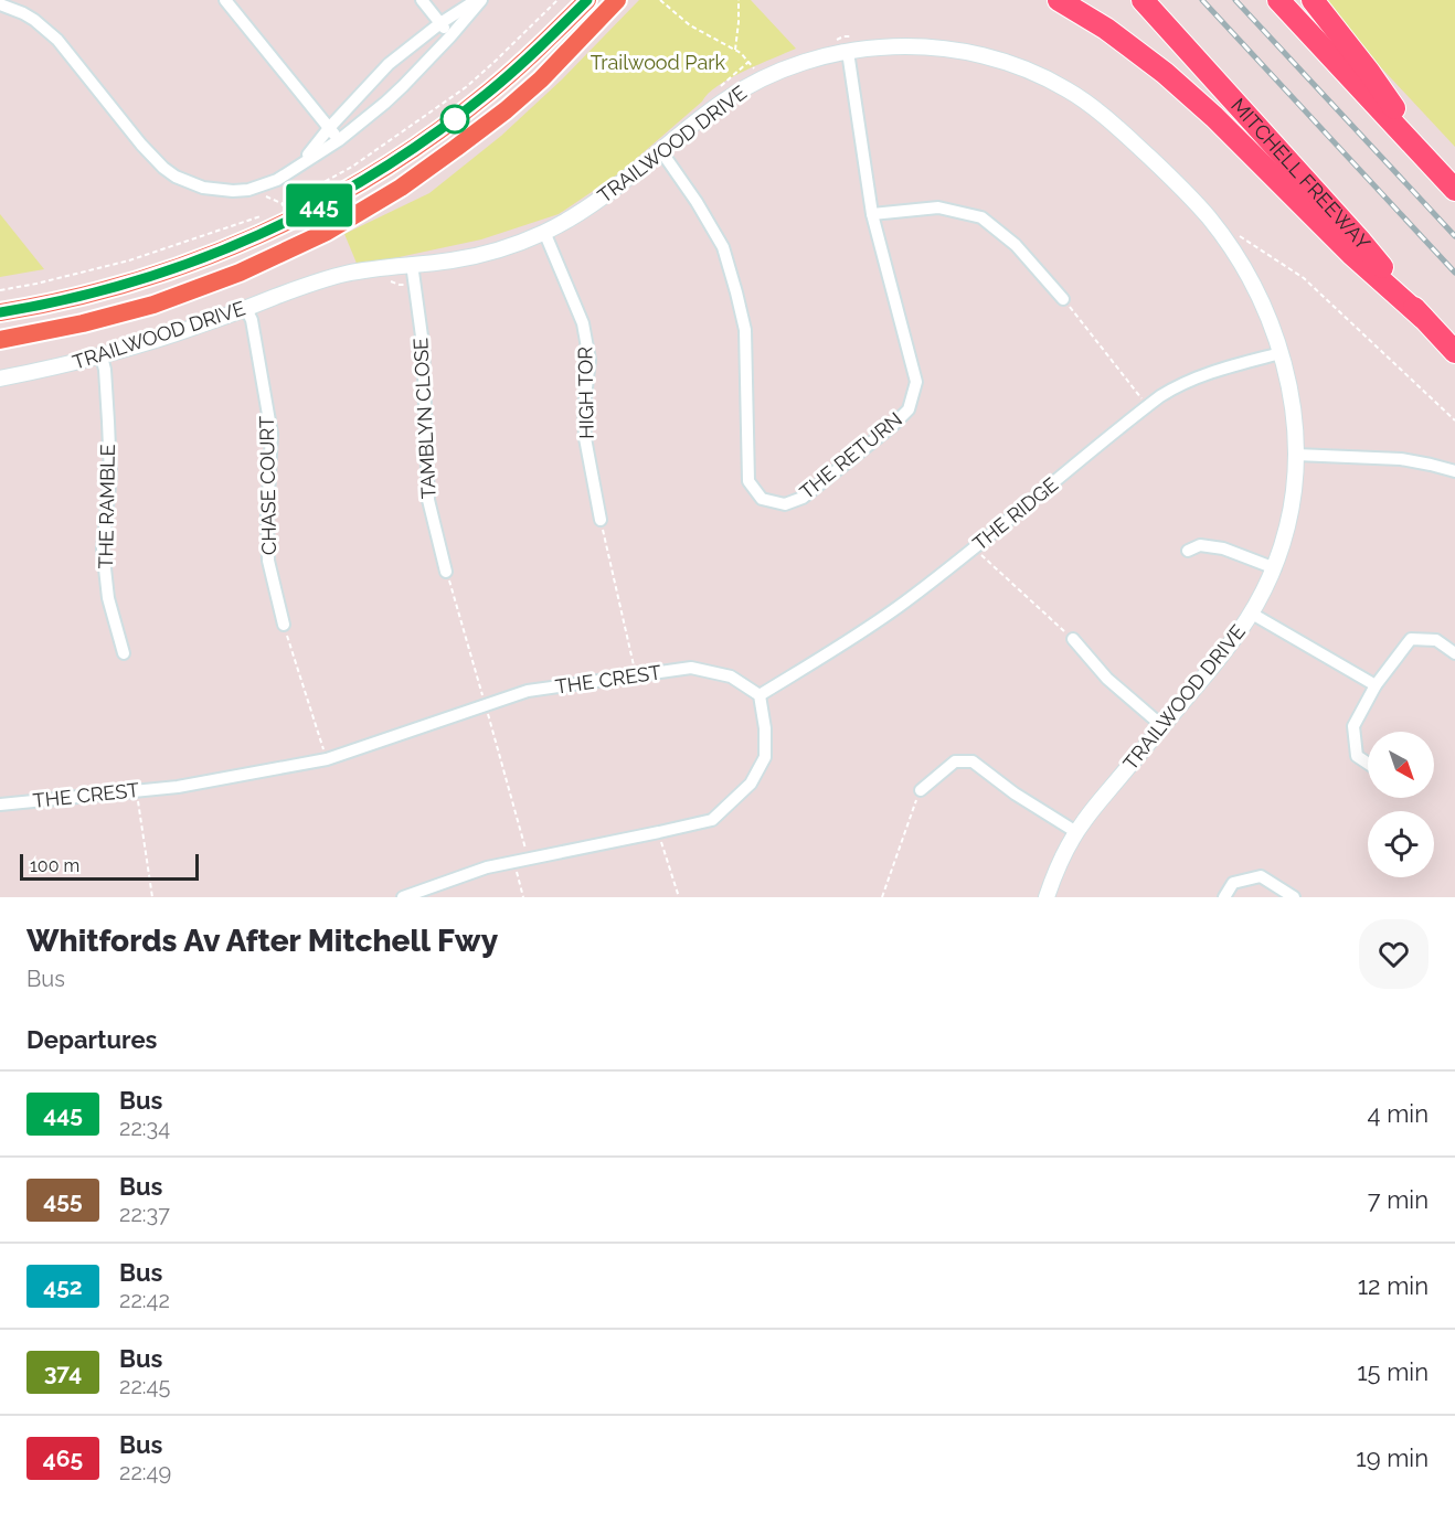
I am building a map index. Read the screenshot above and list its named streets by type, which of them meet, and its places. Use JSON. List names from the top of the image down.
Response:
{
  "streets": {
    "highway": ["MITCHELL FREEWAY"],
    "street": [
      "TRAILWOOD DRIVE",
      "HIGH TOR",
      "TAMBLYN CLOSE",
      "THE RETURN",
      "CHASE COURT",
      "THE RAMBLE",
      "THE RIDGE",
      "THE CREST"
    ]
  },
  "crossings": [
    ["TRAILWOOD DRIVE", "HIGH TOR"],
    ["TRAILWOOD DRIVE", "TAMBLYN CLOSE"],
    ["TRAILWOOD DRIVE", "THE RETURN"],
    ["TRAILWOOD DRIVE", "CHASE COURT"],
    ["TRAILWOOD DRIVE", "THE RAMBLE"],
    ["TRAILWOOD DRIVE", "THE RIDGE"],
    ["THE RIDGE", "THE CREST"]
  ],
  "parks": ["Trailwood Park"],
  "lines": ["bus line 445"],
  "scale_bar": "100 m",
  "north": "bottom right",
  "page": {
    "on_map": "445",
    "scale": "100 m",
    "heading": [
      ["Whitfords Av After Mitchell Fwy", "Bus"],
      "Departures"
    ],
    "list": [
      {
        "mark": "445",
        "name": "Bus",
        "note": "22:34",
        "value": "4 min"
      },
      {
        "mark": "455",
        "name": "Bus",
        "note": "22:37",
        "value": "7 min"
      },
      {
        "mark": "452",
        "name": "Bus",
        "note": "22:42",
        "value": "12 min"
      },
      {
        "mark": "374",
        "name": "Bus",
        "note": "22:45",
        "value": "15 min"
      },
      {
        "mark": "465",
        "name": "Bus",
        "note": "22:49",
        "value": "19 min"
      }
    ]
  }
}
